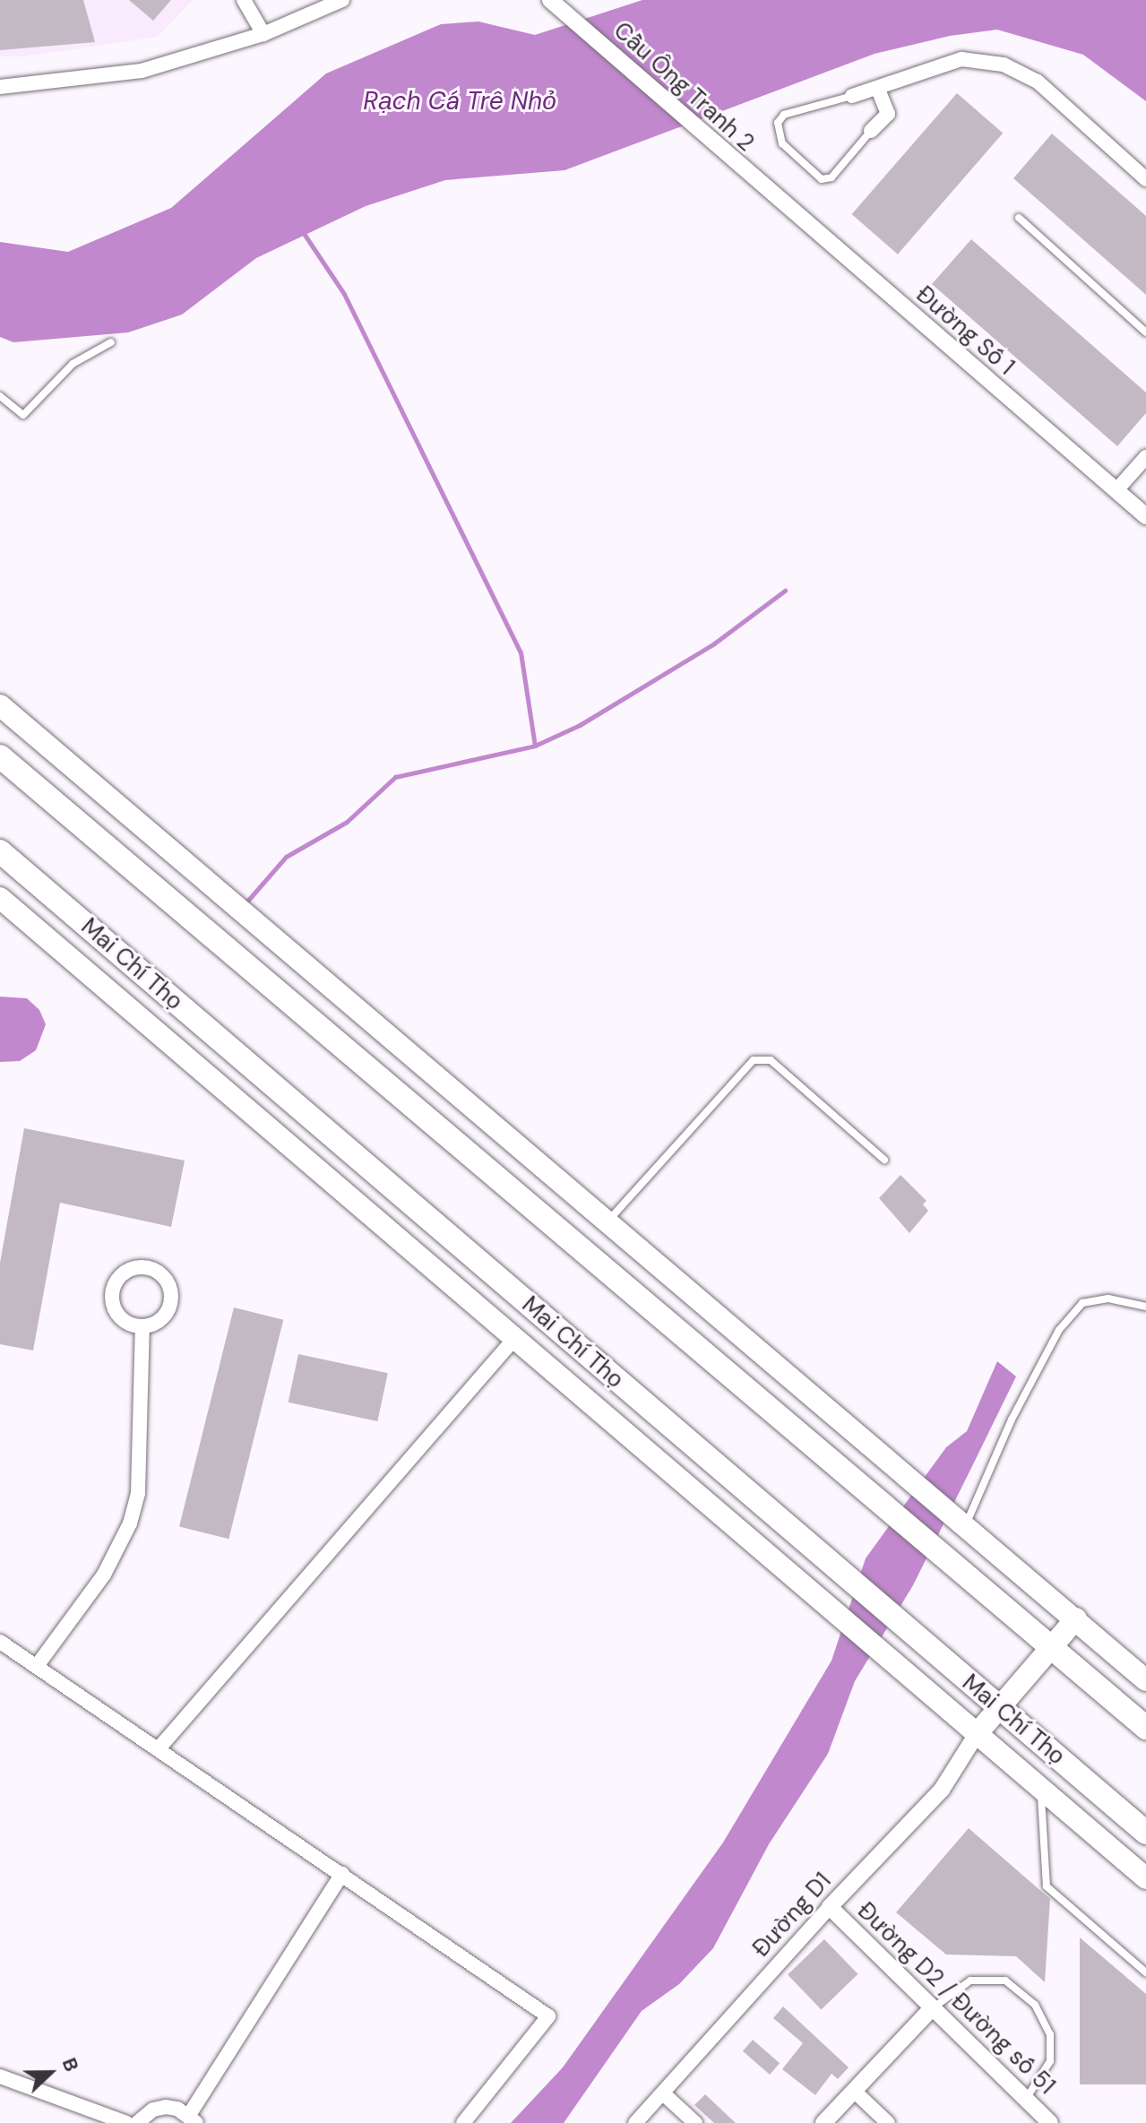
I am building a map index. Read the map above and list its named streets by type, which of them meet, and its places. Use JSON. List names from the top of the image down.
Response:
{
  "streets": {
    "highway": ["Mai Chí Thọ"],
    "street": [
      "Cầu Ông Tranh 2",
      "Đường Số 1",
      "Đường D1",
      "Đường D2 / Đường số 51"
    ]
  },
  "crossings": [
    ["Cầu Ông Tranh 2", "Đường Số 1"],
    ["Mai Chí Thọ", "Đường D1"],
    ["Đường D1", "Đường D2 / Đường số 51"]
  ],
  "water": ["Rạch Cá Trê Nhỏ"],
  "north": "right"
}
